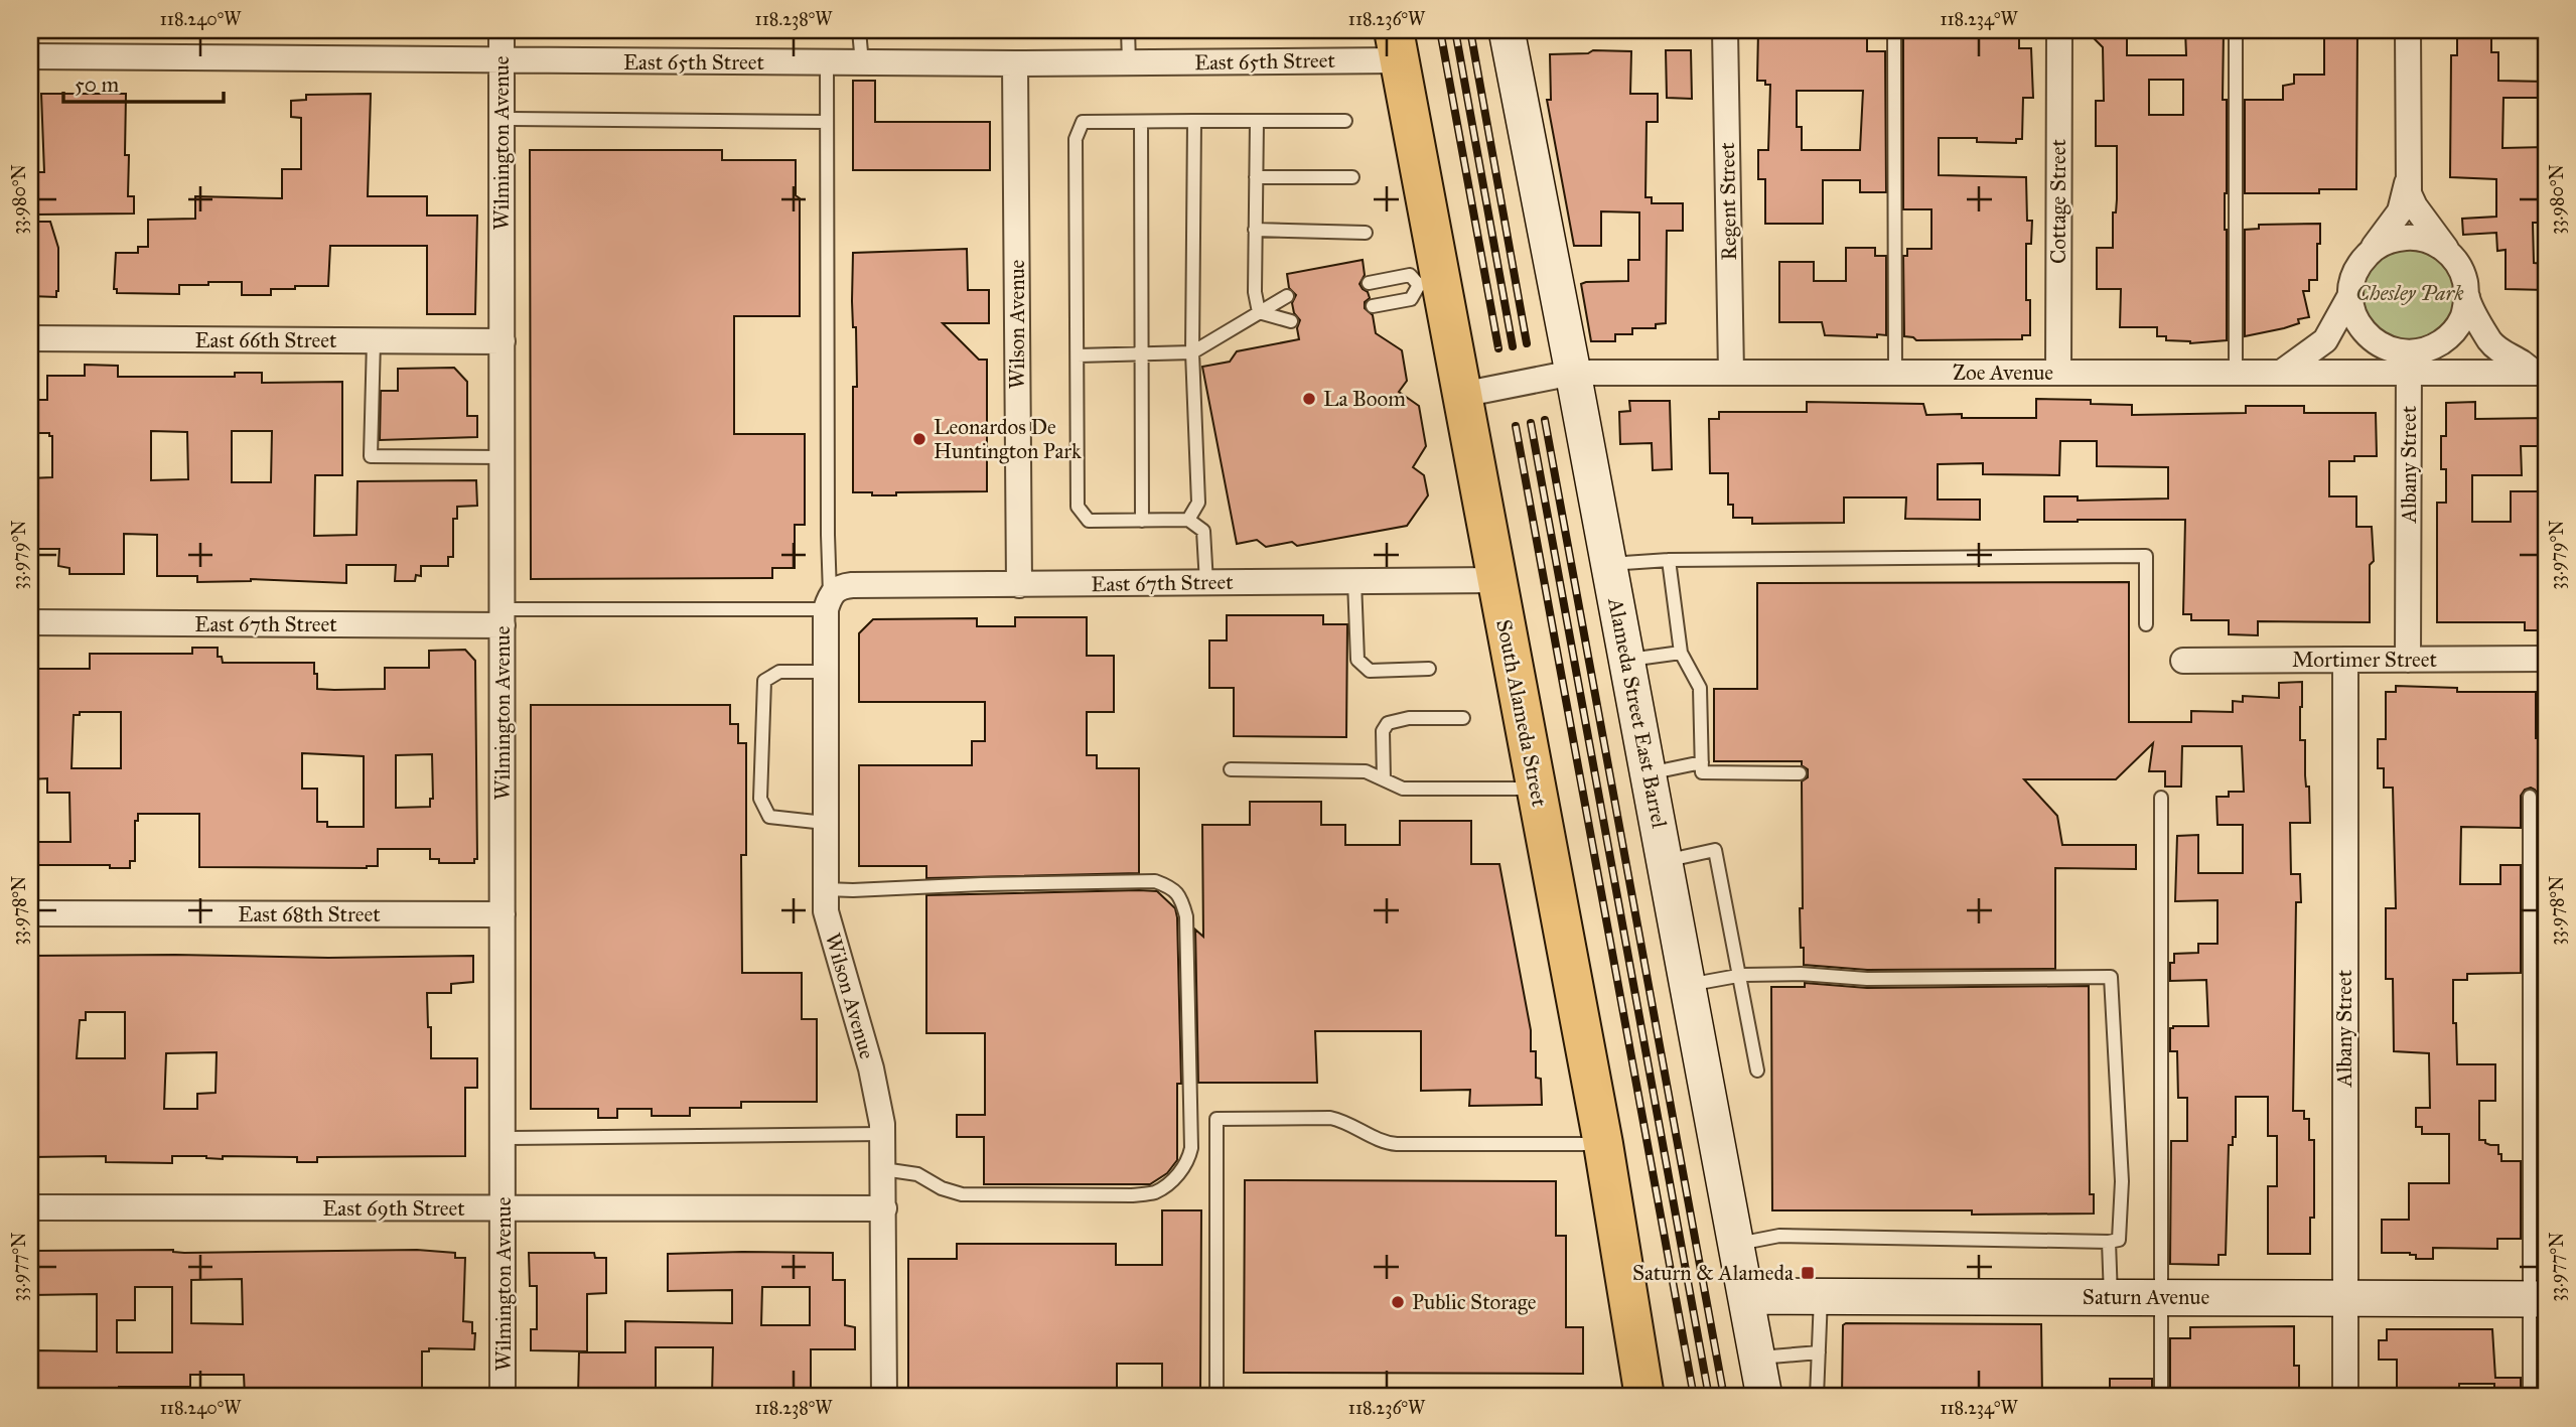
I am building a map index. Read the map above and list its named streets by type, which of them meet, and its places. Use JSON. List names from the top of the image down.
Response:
{
  "streets": {
    "main road": ["South Alameda Street"],
    "street": [
      "East 65th Street",
      "Wilmington Avenue",
      "Regent Street",
      "Cottage Street",
      "Wilson Avenue",
      "East 66th Street",
      "Zoe Avenue",
      "Albany Street",
      "East 67th Street",
      "Mortimer Street",
      "Alameda Street East Barrel",
      "East 68th Street",
      "East 69th Street",
      "Saturn Avenue"
    ]
  },
  "crossings": [
    ["East 65th Street", "Wilmington Avenue"],
    ["East 65th Street", "Wilson Avenue"],
    ["East 65th Street", "South Alameda Street"],
    ["Wilmington Avenue", "East 66th Street"],
    ["Wilmington Avenue", "East 67th Street"],
    ["Wilmington Avenue", "East 68th Street"],
    ["Wilmington Avenue", "East 69th Street"],
    ["Regent Street", "Zoe Avenue"],
    ["Cottage Street", "Zoe Avenue"],
    ["Wilson Avenue", "East 67th Street"],
    ["Wilson Avenue", "East 69th Street"],
    ["Zoe Avenue", "Albany Street"],
    ["Zoe Avenue", "South Alameda Street"],
    ["Zoe Avenue", "Alameda Street East Barrel"],
    ["Albany Street", "Mortimer Street"],
    ["Albany Street", "Saturn Avenue"],
    ["East 67th Street", "South Alameda Street"],
    ["Alameda Street East Barrel", "Saturn Avenue"]
  ],
  "parks": ["Chesley Park"],
  "places": {
    "other": ["La Boom", "Leonardos De Huntington Park", "Public Storage"],
    "transit": ["Saturn & Alameda"]
  },
  "scale_bar": "50 m",
  "coordinates": [
    "118.240°W",
    "118.238°W",
    "118.236°W",
    "118.234°W",
    "33.980°N",
    "33.979°N",
    "33.978°N",
    "33.977°N"
  ]
}
